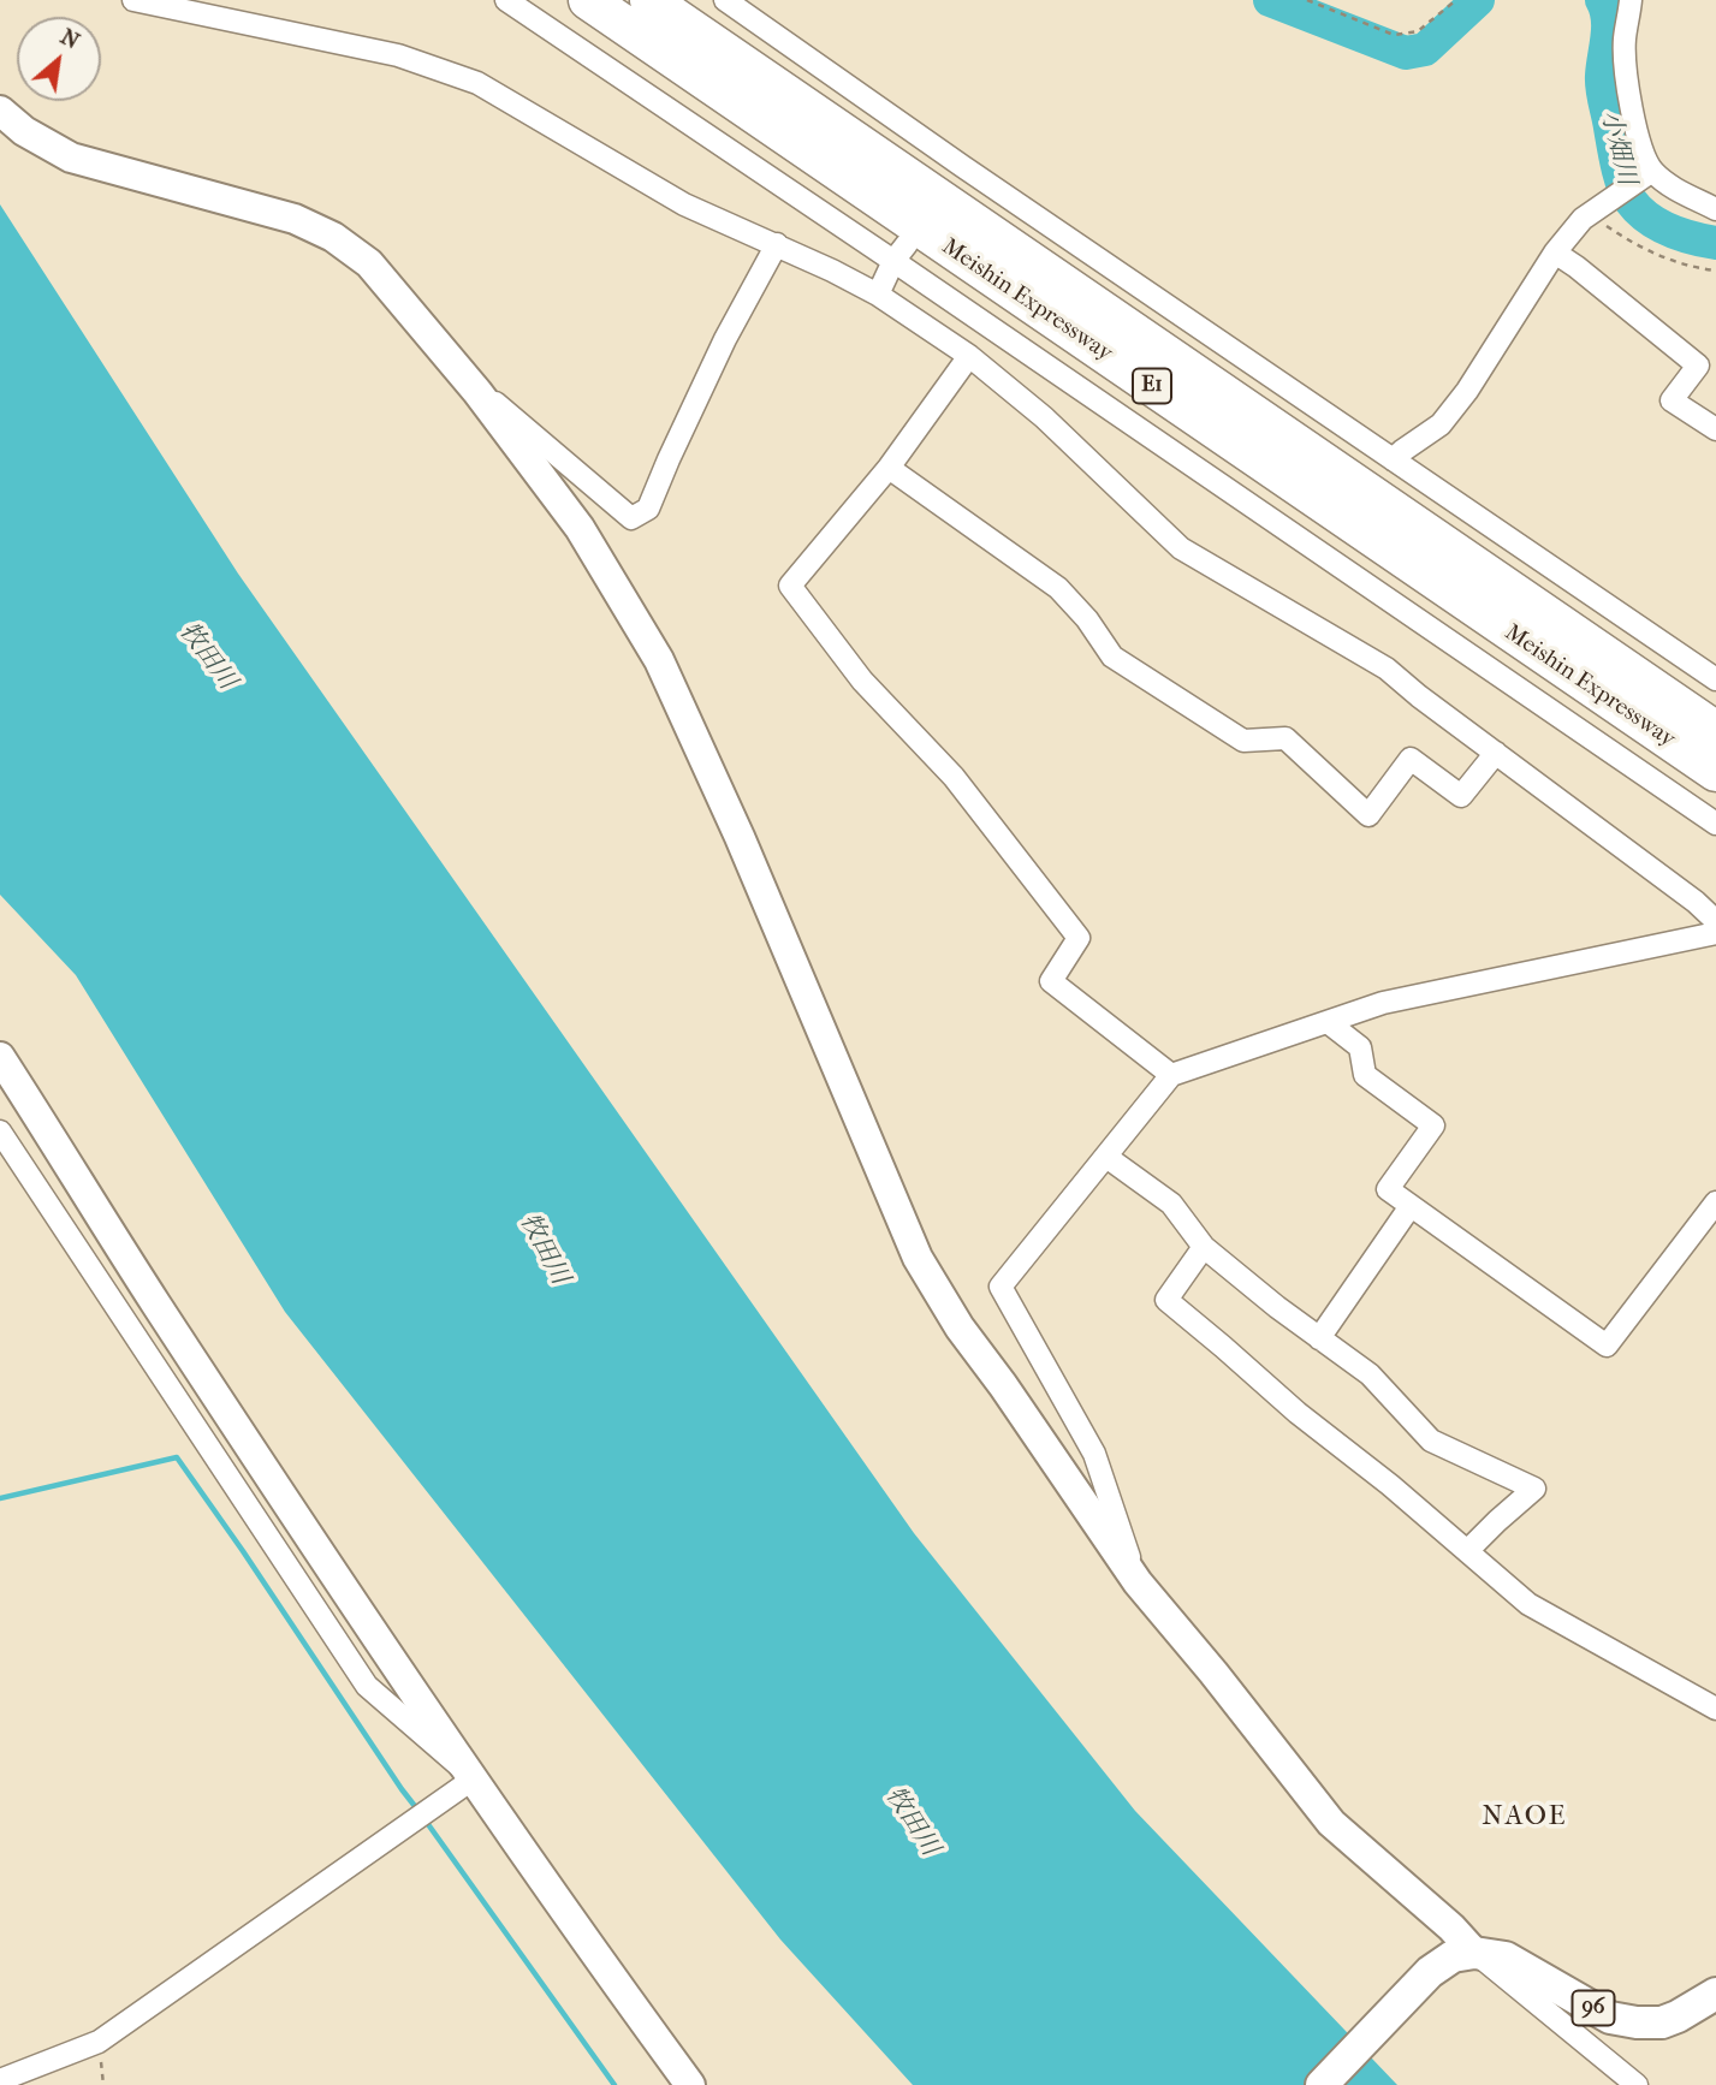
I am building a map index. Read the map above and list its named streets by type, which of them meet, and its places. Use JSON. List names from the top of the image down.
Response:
{
  "streets": {
    "highway": ["Meishin Expressway", "E1"],
    "main road": ["96"]
  },
  "districts": ["NAOE"],
  "water": ["小畑川", "牧田川"],
  "north": "top right"
}
